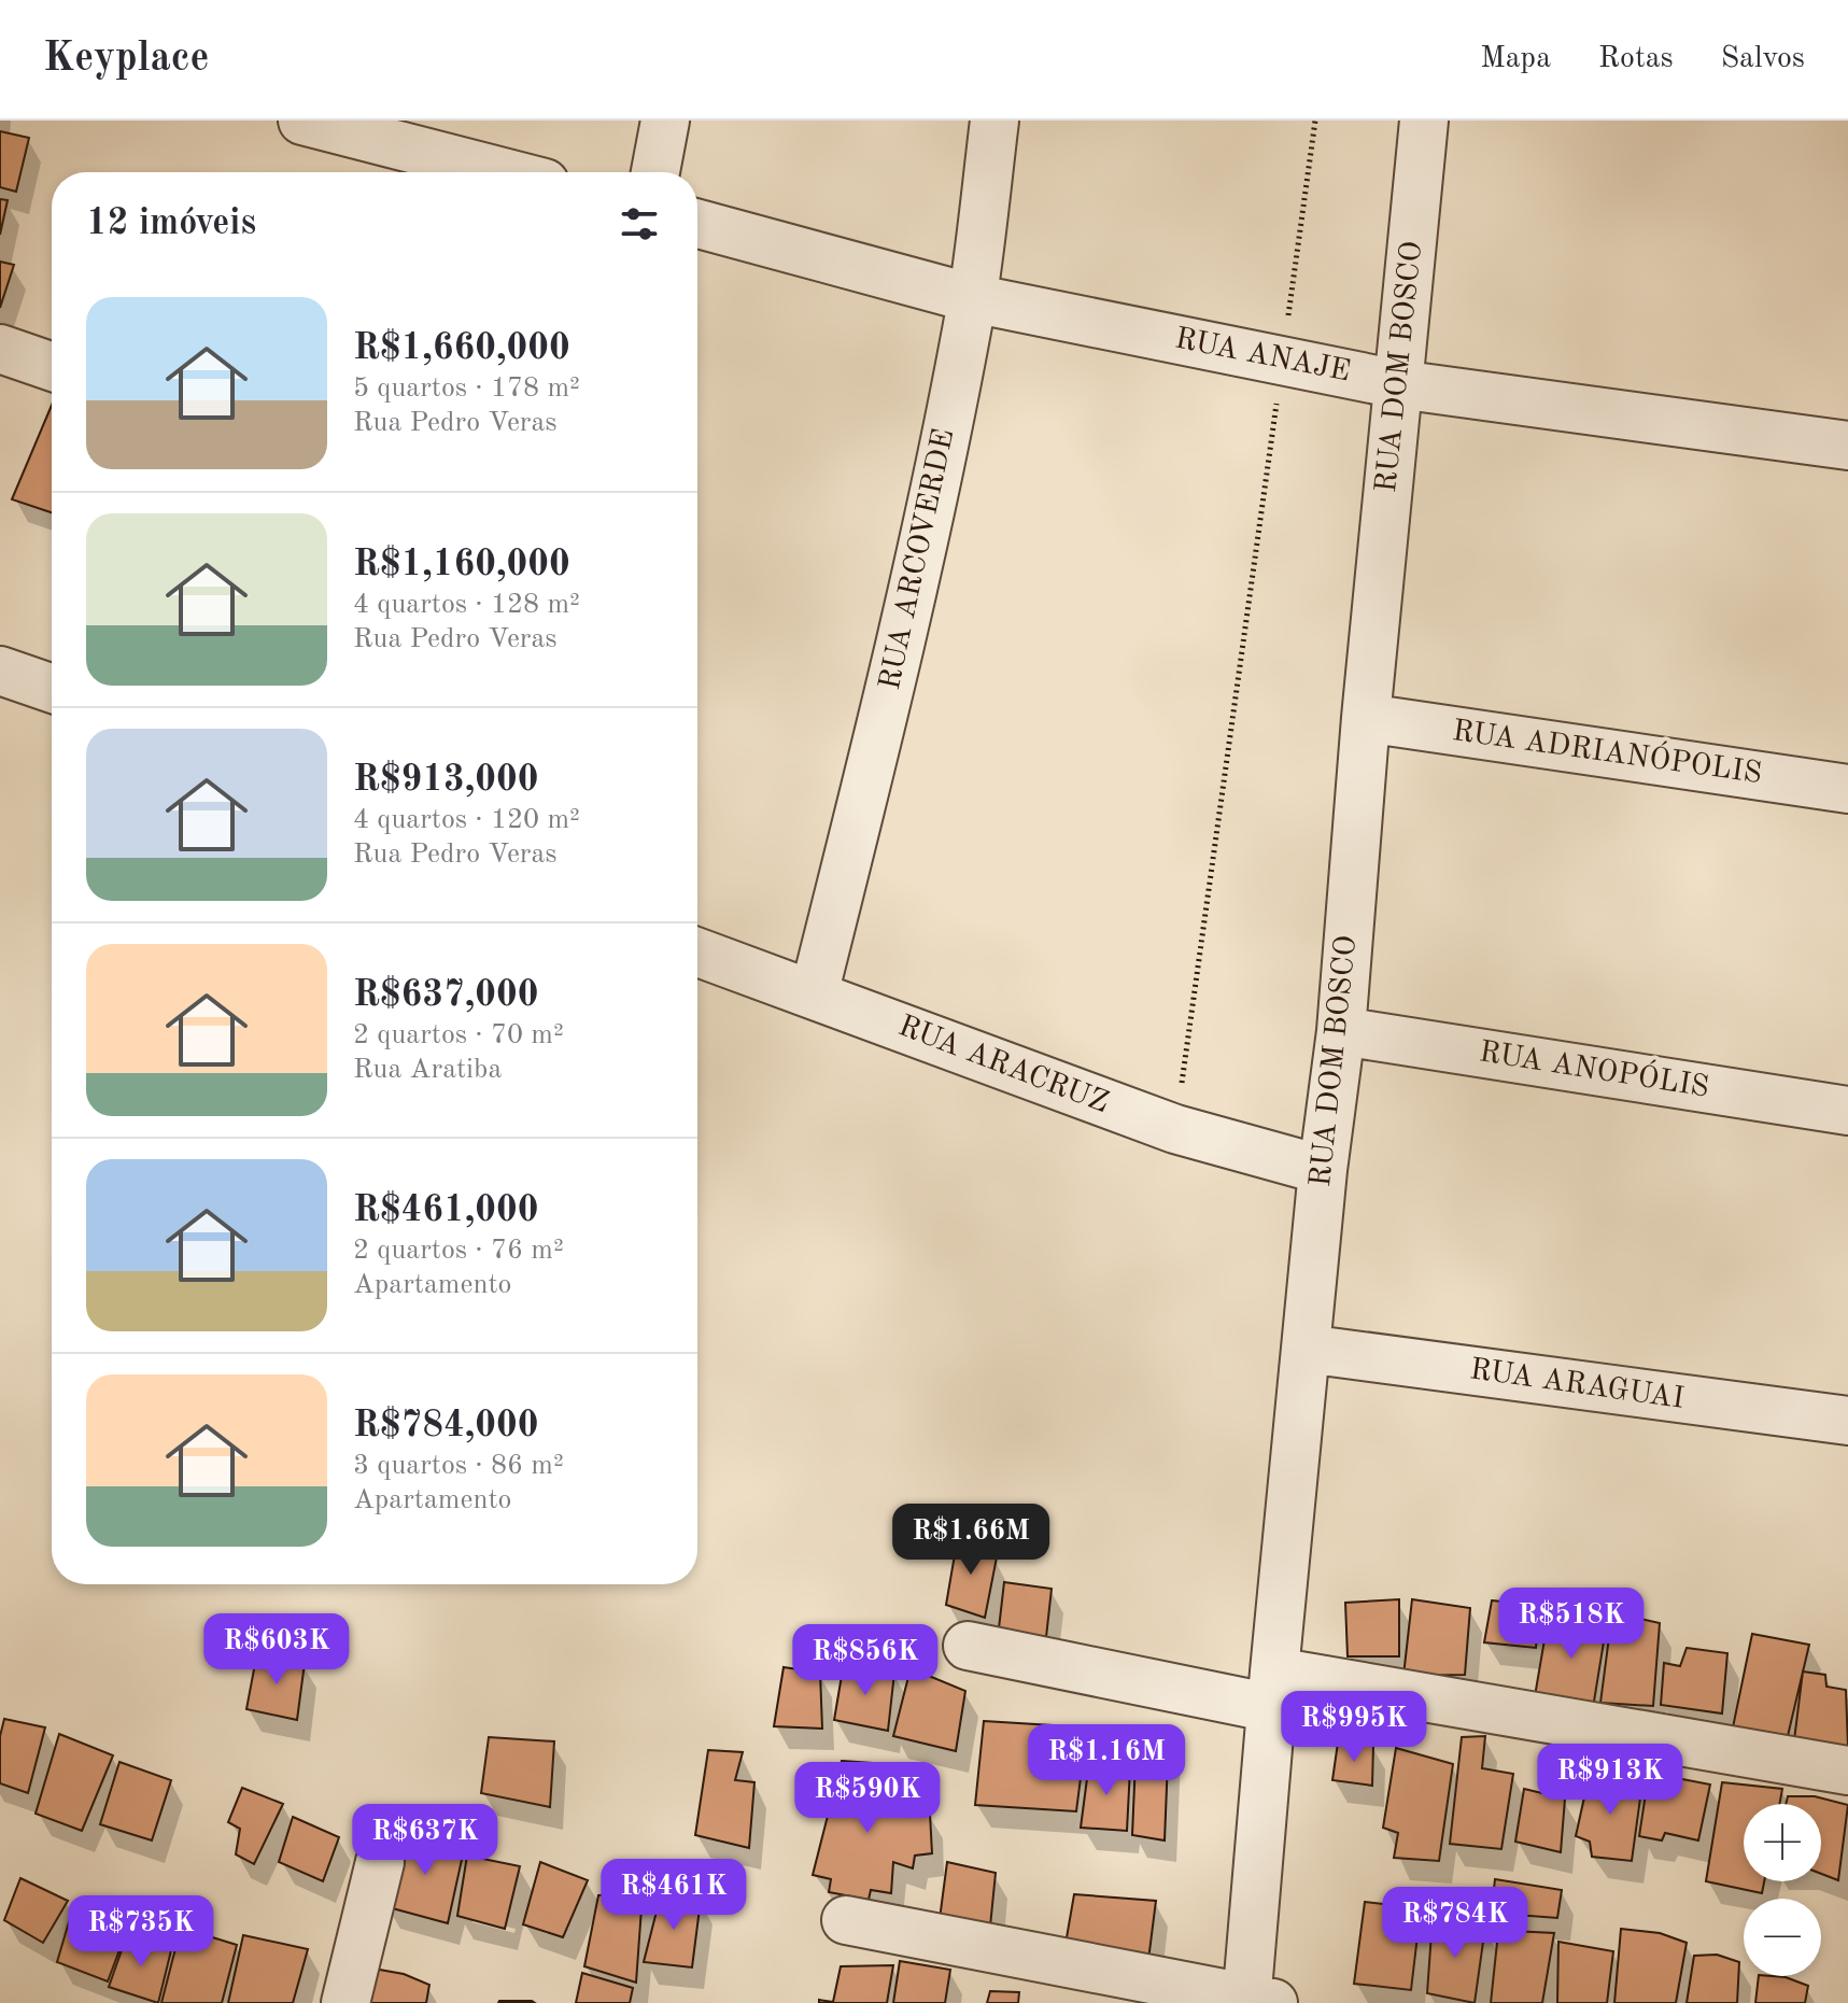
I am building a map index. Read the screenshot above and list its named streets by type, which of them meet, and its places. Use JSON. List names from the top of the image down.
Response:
{
  "streets": {
    "street": [
      "RUA ANAJE",
      "RUA DOM BOSCO",
      "RUA ARCOVERDE",
      "RUA ADRIANÓPOLIS",
      "RUA ARACRUZ",
      "RUA ANOPÓLIS",
      "RUA ARAGUAI"
    ]
  },
  "crossings": [
    ["RUA ANAJE", "RUA DOM BOSCO"],
    ["RUA ANAJE", "RUA ARCOVERDE"],
    ["RUA DOM BOSCO", "RUA ADRIANÓPOLIS"],
    ["RUA DOM BOSCO", "RUA ARACRUZ"],
    ["RUA DOM BOSCO", "RUA ANOPÓLIS"],
    ["RUA DOM BOSCO", "RUA ARAGUAI"],
    ["RUA ARCOVERDE", "RUA ARACRUZ"]
  ],
  "page": {
    "header": "Keyplace",
    "nav": ["Mapa", "Rotas", "Salvos"],
    "heading": "12 imóveis",
    "list": [
      {
        "name": "R$1,660,000",
        "note": "5 quartos · 178 m² · Rua Pedro Veras"
      },
      {
        "name": "R$1,160,000",
        "note": "4 quartos · 128 m² · Rua Pedro Veras"
      },
      {
        "name": "R$913,000",
        "note": "4 quartos · 120 m² · Rua Pedro Veras"
      },
      {
        "name": "R$637,000",
        "note": "2 quartos · 70 m² · Rua Aratiba"
      },
      {
        "name": "R$461,000",
        "note": "2 quartos · 76 m² · Apartamento"
      },
      {
        "name": "R$784,000",
        "note": "3 quartos · 86 m² · Apartamento"
      }
    ],
    "price": [
      "R$1.66M",
      "R$518K",
      "R$603K",
      "R$856K",
      "R$995K",
      "R$1.16M",
      "R$913K",
      "R$590K",
      "R$637K",
      "R$461K",
      "R$784K",
      "R$735K"
    ],
    "map_buttons": ["+", "−"]
  }
}
